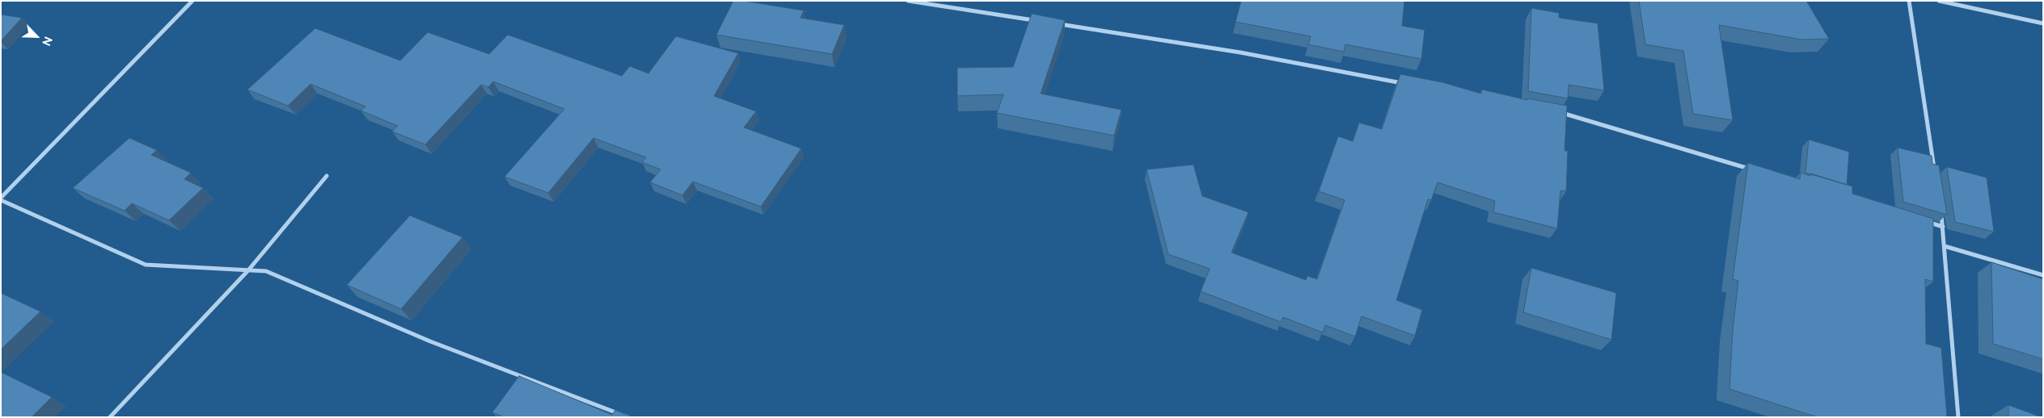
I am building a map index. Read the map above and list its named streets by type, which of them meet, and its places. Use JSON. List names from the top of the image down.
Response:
{
  "north": "bottom right"
}
